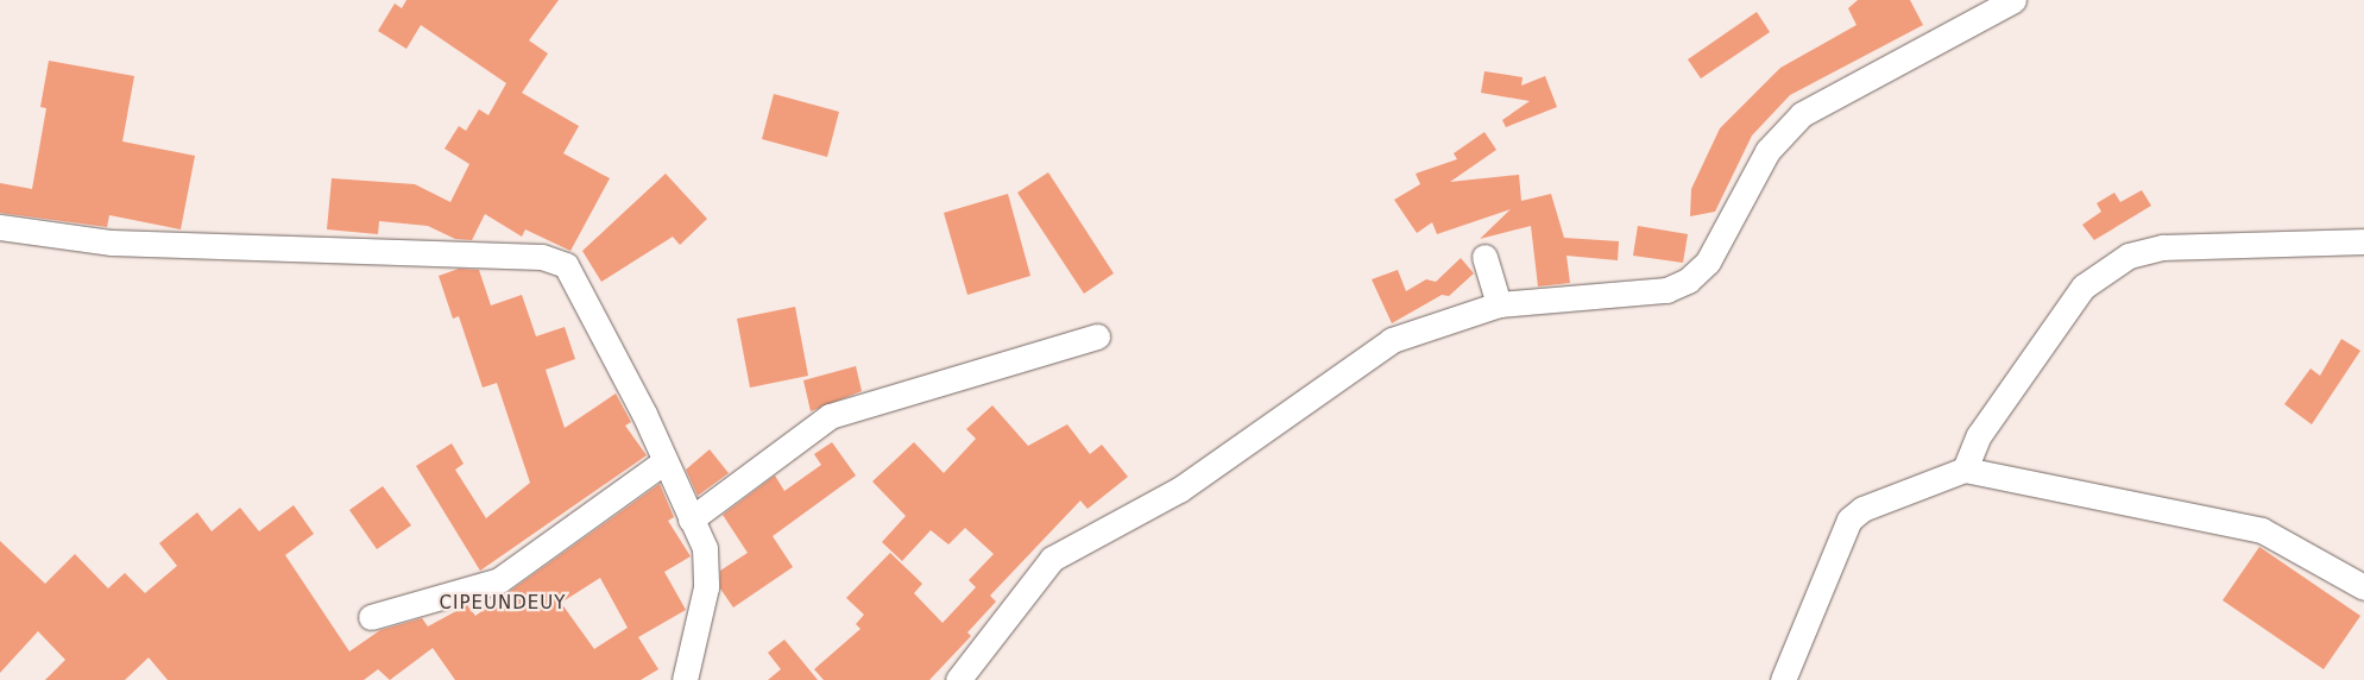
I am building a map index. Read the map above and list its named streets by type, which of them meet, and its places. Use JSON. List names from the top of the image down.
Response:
{
  "districts": ["CIPEUNDEUY"]
}
